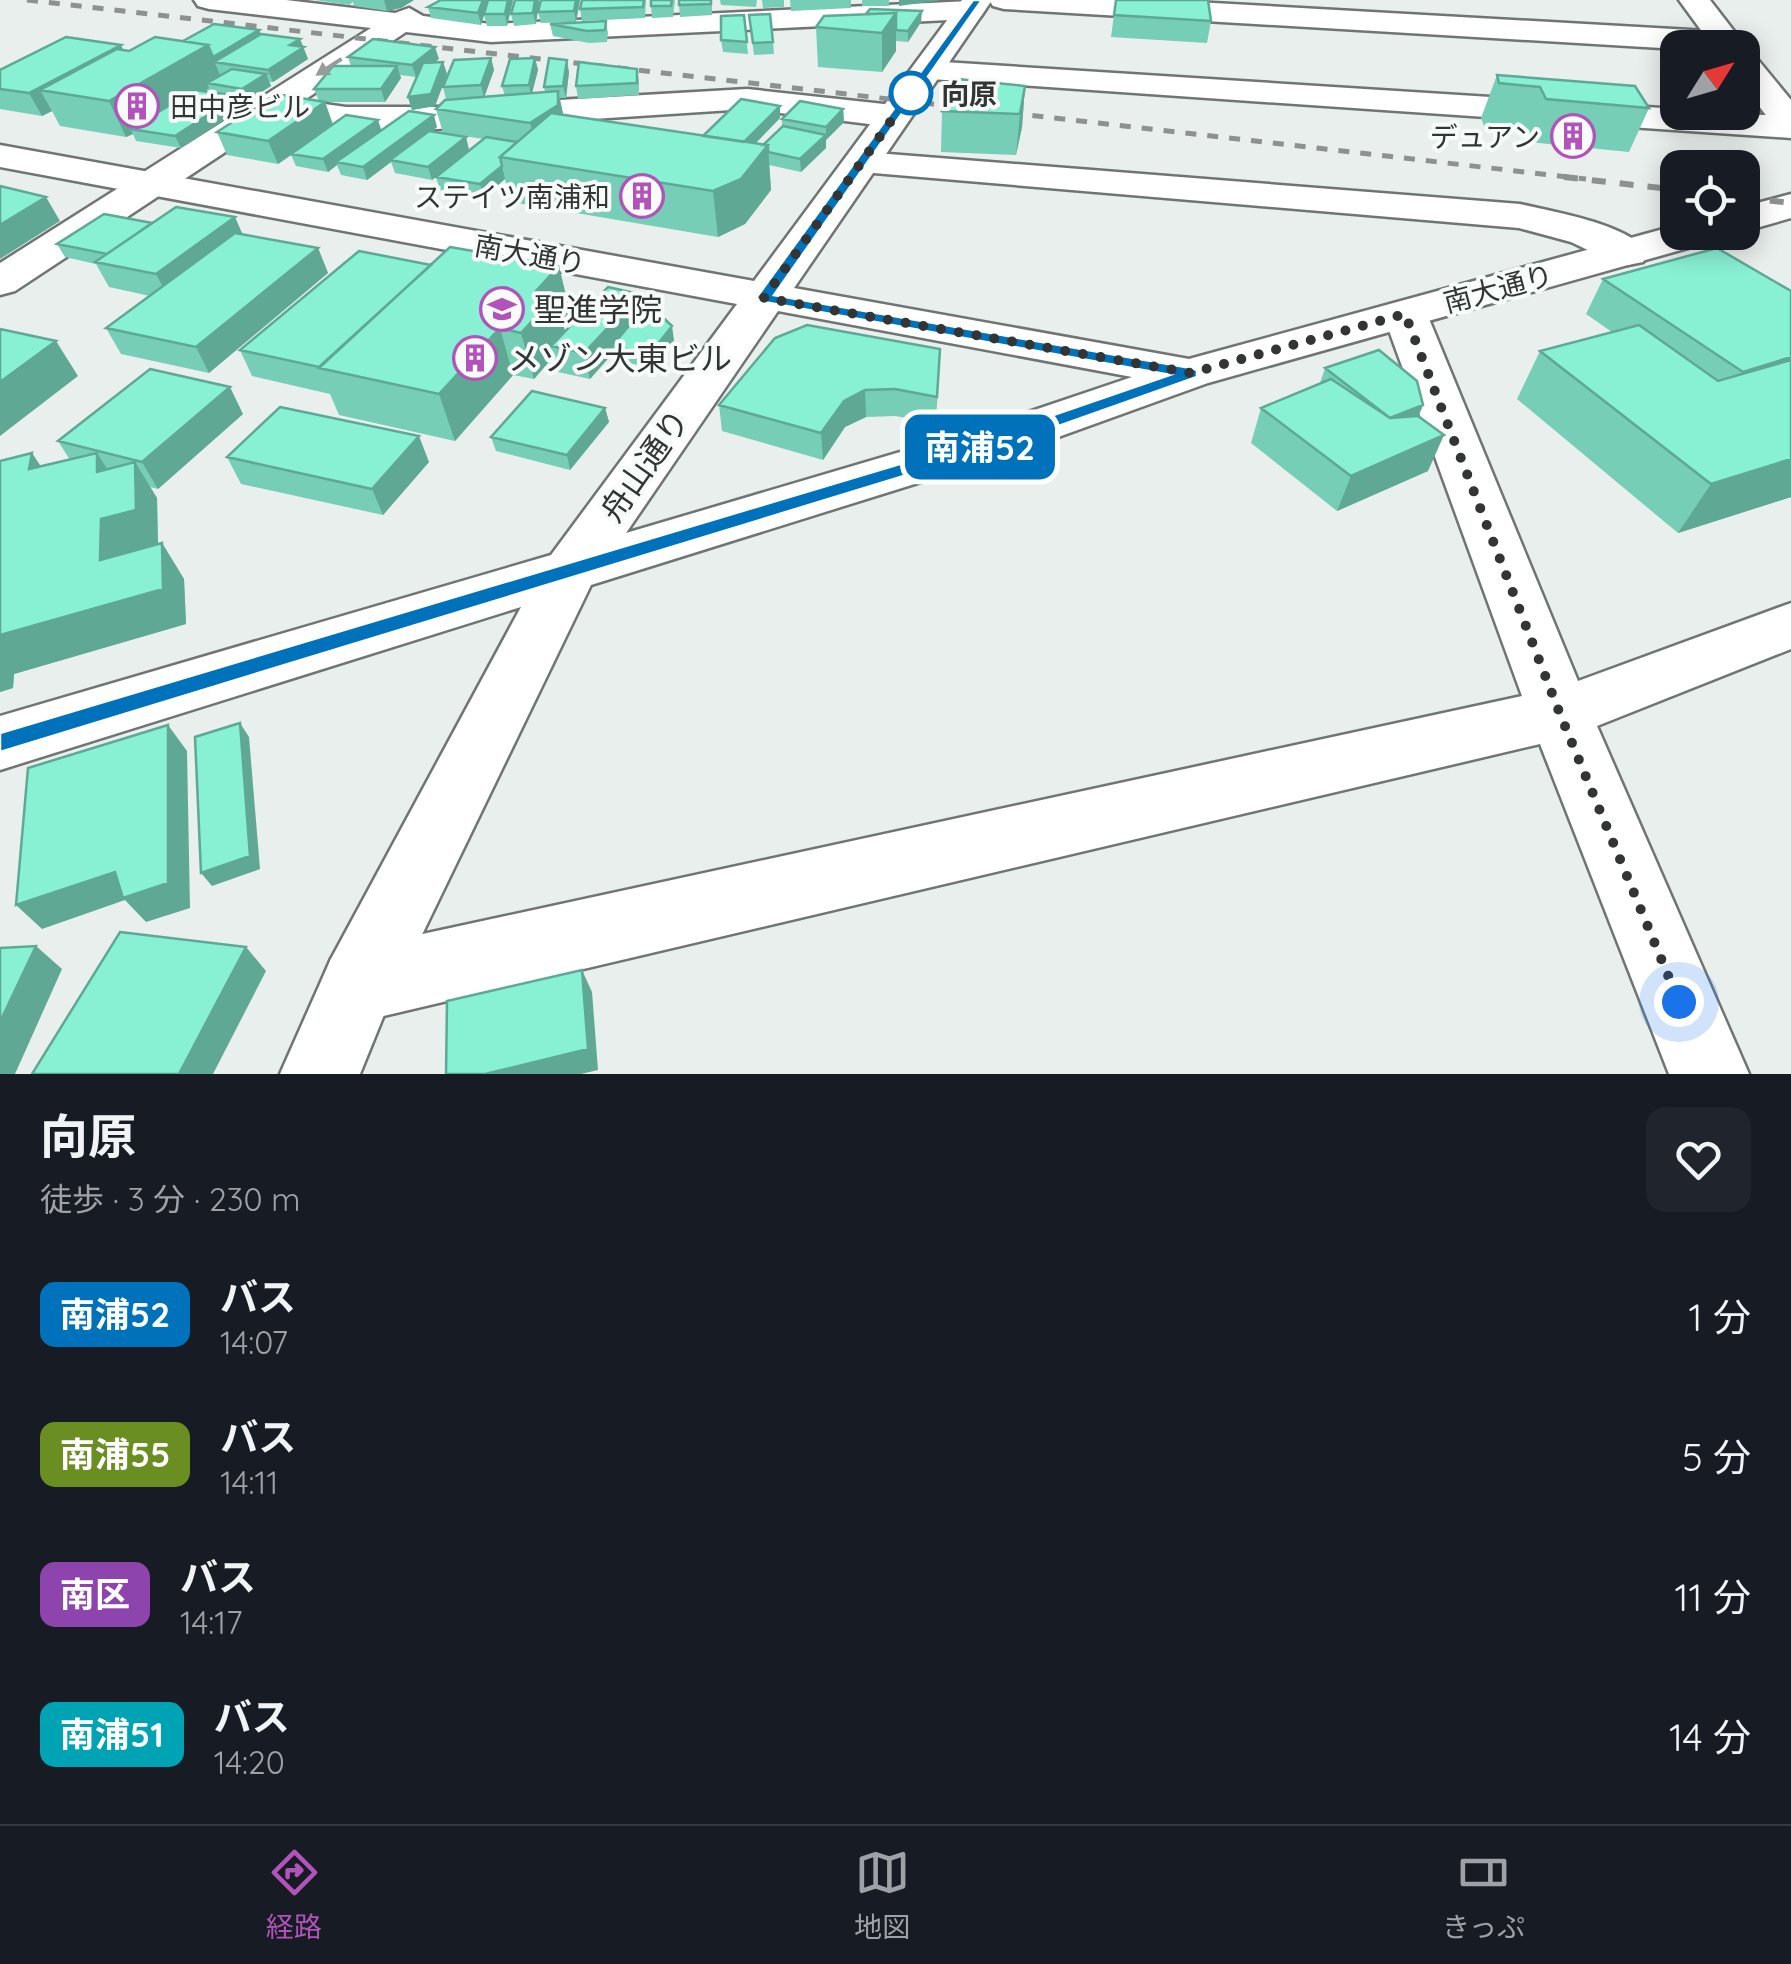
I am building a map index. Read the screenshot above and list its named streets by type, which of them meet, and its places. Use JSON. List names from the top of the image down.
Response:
{
  "streets": {
    "street": ["南大通り", "舟山通り"]
  },
  "crossings": [
    ["南大通り", "舟山通り"]
  ],
  "places": {
    "other": ["向原"],
    "building": [
      "田中彦ビル",
      "デュアン",
      "ステイツ南浦和",
      "メゾン大東ビル"
    ],
    "school or university": ["聖進学院"]
  },
  "lines": ["bus line 南浦52"],
  "north": "top right",
  "page": {
    "on_map": "南浦52",
    "heading": ["向原", "徒歩 · 3 分 · 230 m"],
    "list": [
      {
        "mark": "南浦52",
        "name": "バス",
        "note": "14:07",
        "value": "1 分"
      },
      {
        "mark": "南浦55",
        "name": "バス",
        "note": "14:11",
        "value": "5 分"
      },
      {
        "mark": "南区",
        "name": "バス",
        "note": "14:17",
        "value": "11 分"
      },
      {
        "mark": "南浦51",
        "name": "バス",
        "note": "14:20",
        "value": "14 分"
      }
    ],
    "tabs": ["経路", "地図", "きっぷ"]
  }
}
